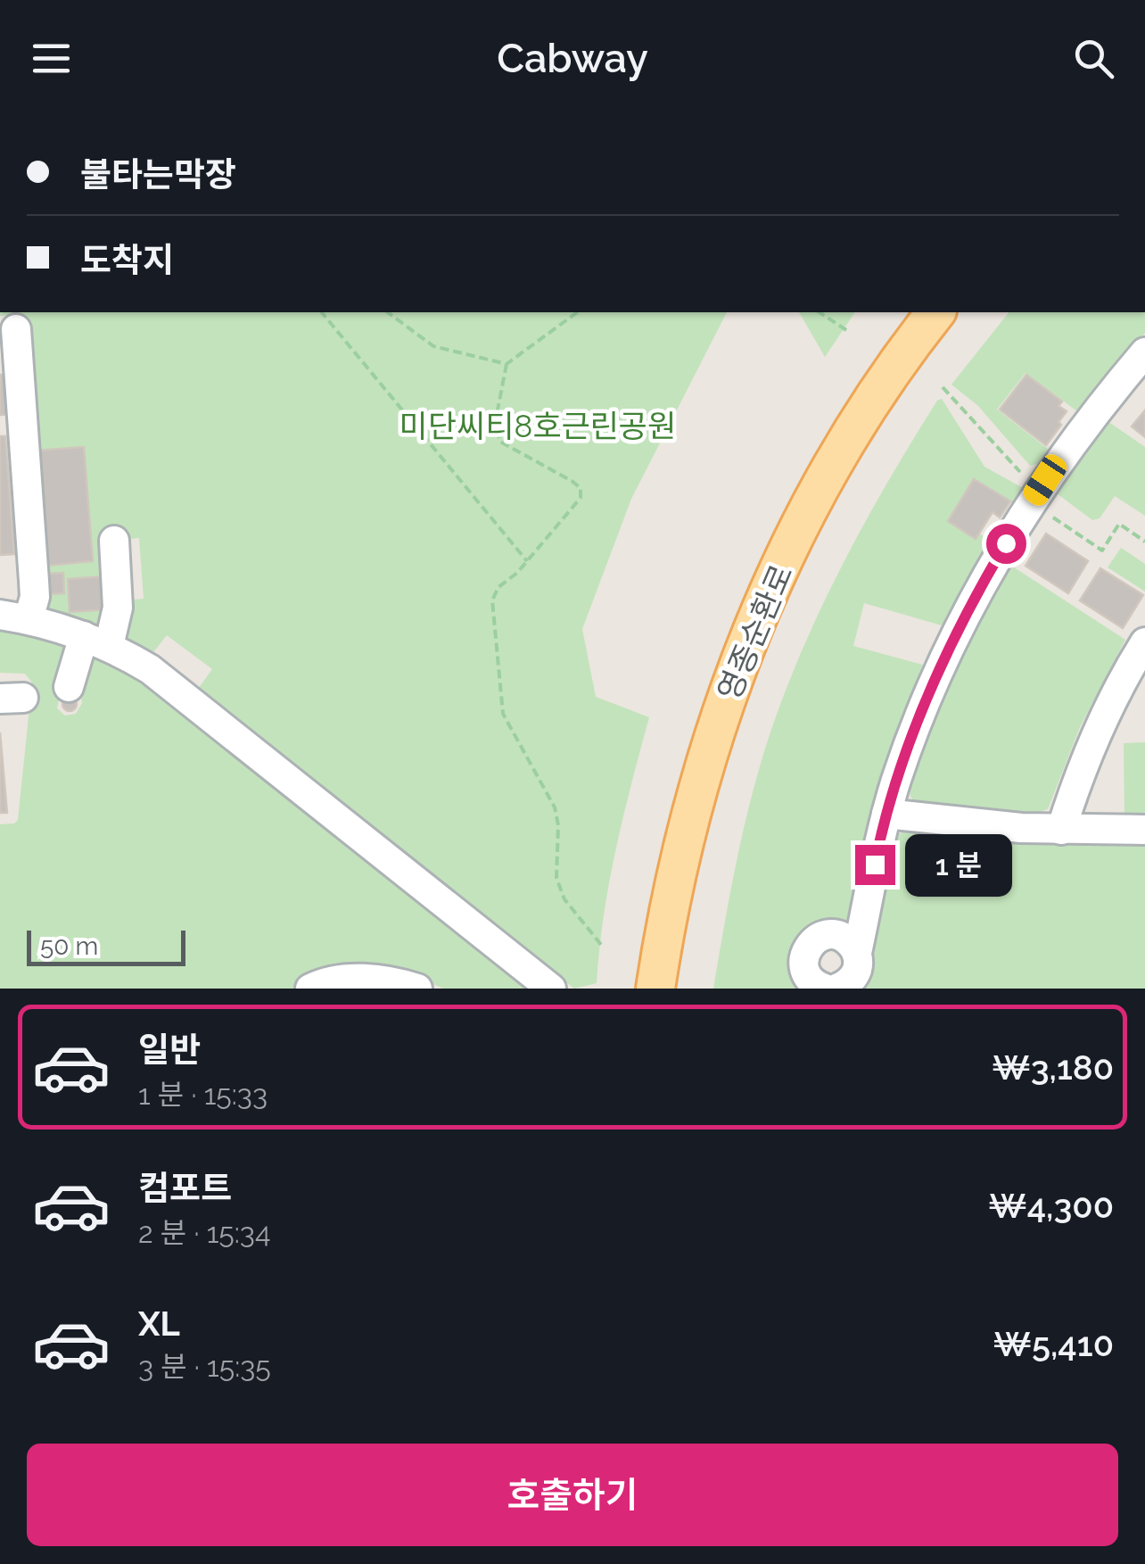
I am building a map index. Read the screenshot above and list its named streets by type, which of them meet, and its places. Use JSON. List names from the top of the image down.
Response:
{
  "streets": {
    "main road": ["영종순환로"]
  },
  "parks": ["미단씨티8호근린공원"],
  "scale_bar": "50 m",
  "page": {
    "header": "Cabway",
    "banner": ["불타는막장", "도착지"],
    "bubble": "1 분",
    "scale": "50 m",
    "list": [
      {
        "name": "일반",
        "note": "1 분 · 15:33",
        "value": "₩3,180"
      },
      {
        "name": "컴포트",
        "note": "2 분 · 15:34",
        "value": "₩4,300"
      },
      {
        "name": "XL",
        "note": "3 분 · 15:35",
        "value": "₩5,410"
      }
    ],
    "buttons": "호출하기"
  }
}
